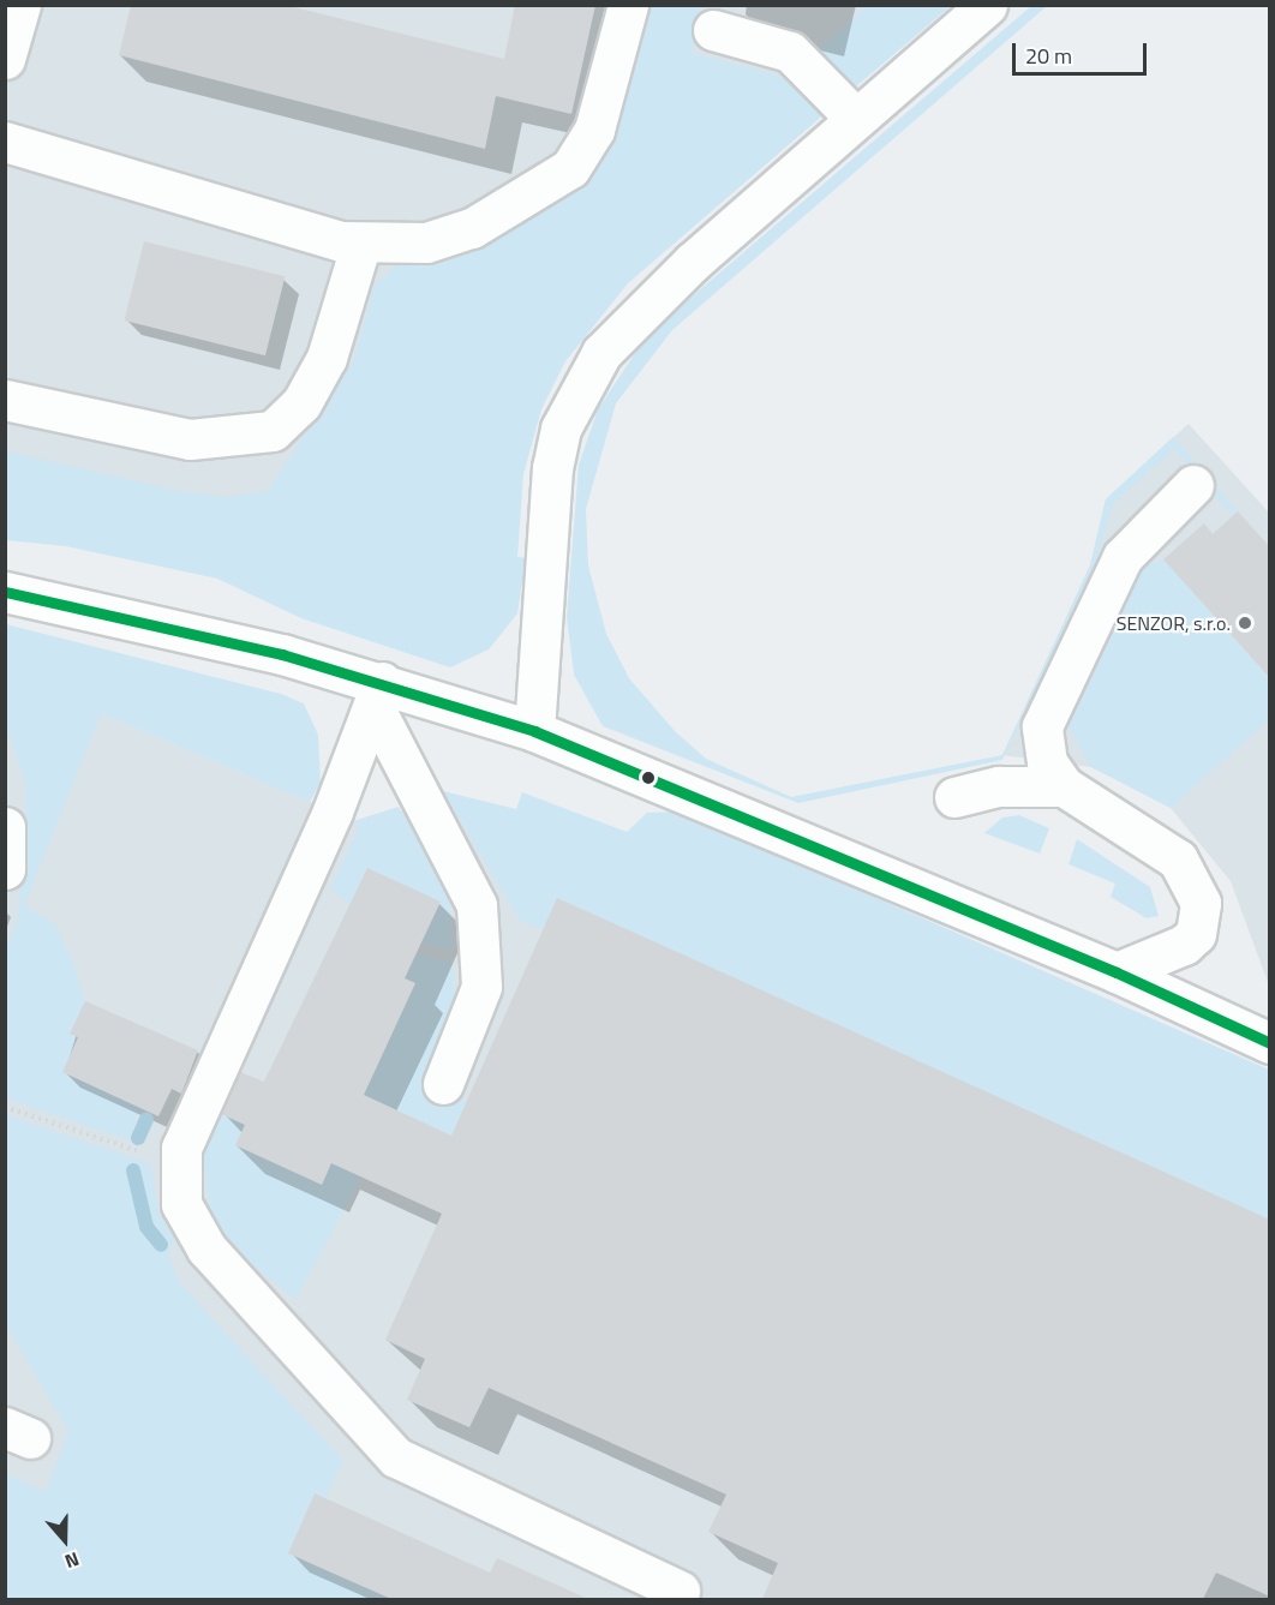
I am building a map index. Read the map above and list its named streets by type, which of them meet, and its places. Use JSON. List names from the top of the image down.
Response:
{
  "places": ["SENZOR, s.r.o."],
  "scale_bar": "20 m",
  "north": "bottom"
}
